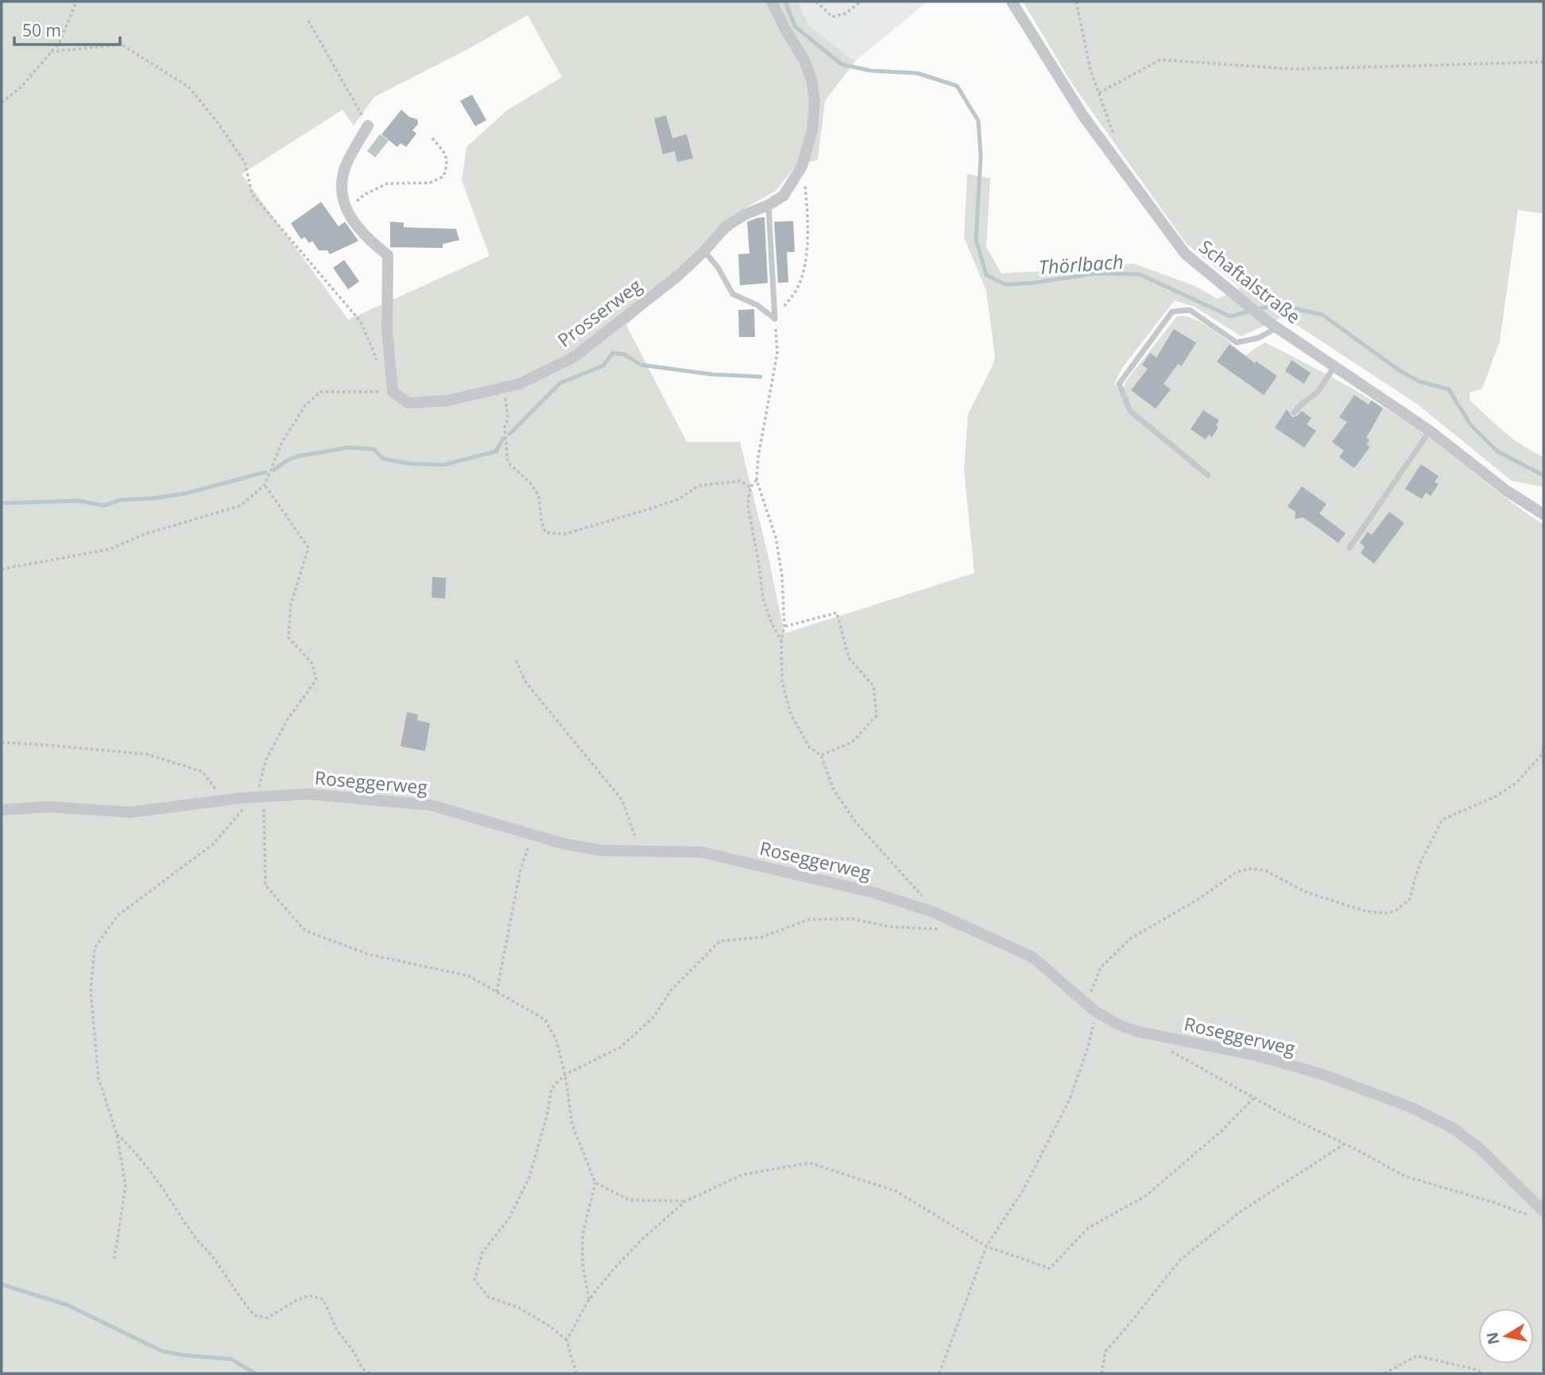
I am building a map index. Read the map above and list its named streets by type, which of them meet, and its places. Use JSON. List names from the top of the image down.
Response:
{
  "streets": {
    "street": ["Schaftalstraße", "Prosserweg", "Roseggerweg"]
  },
  "water": ["Thörlbach"],
  "scale_bar": "50 m",
  "north": "left"
}
